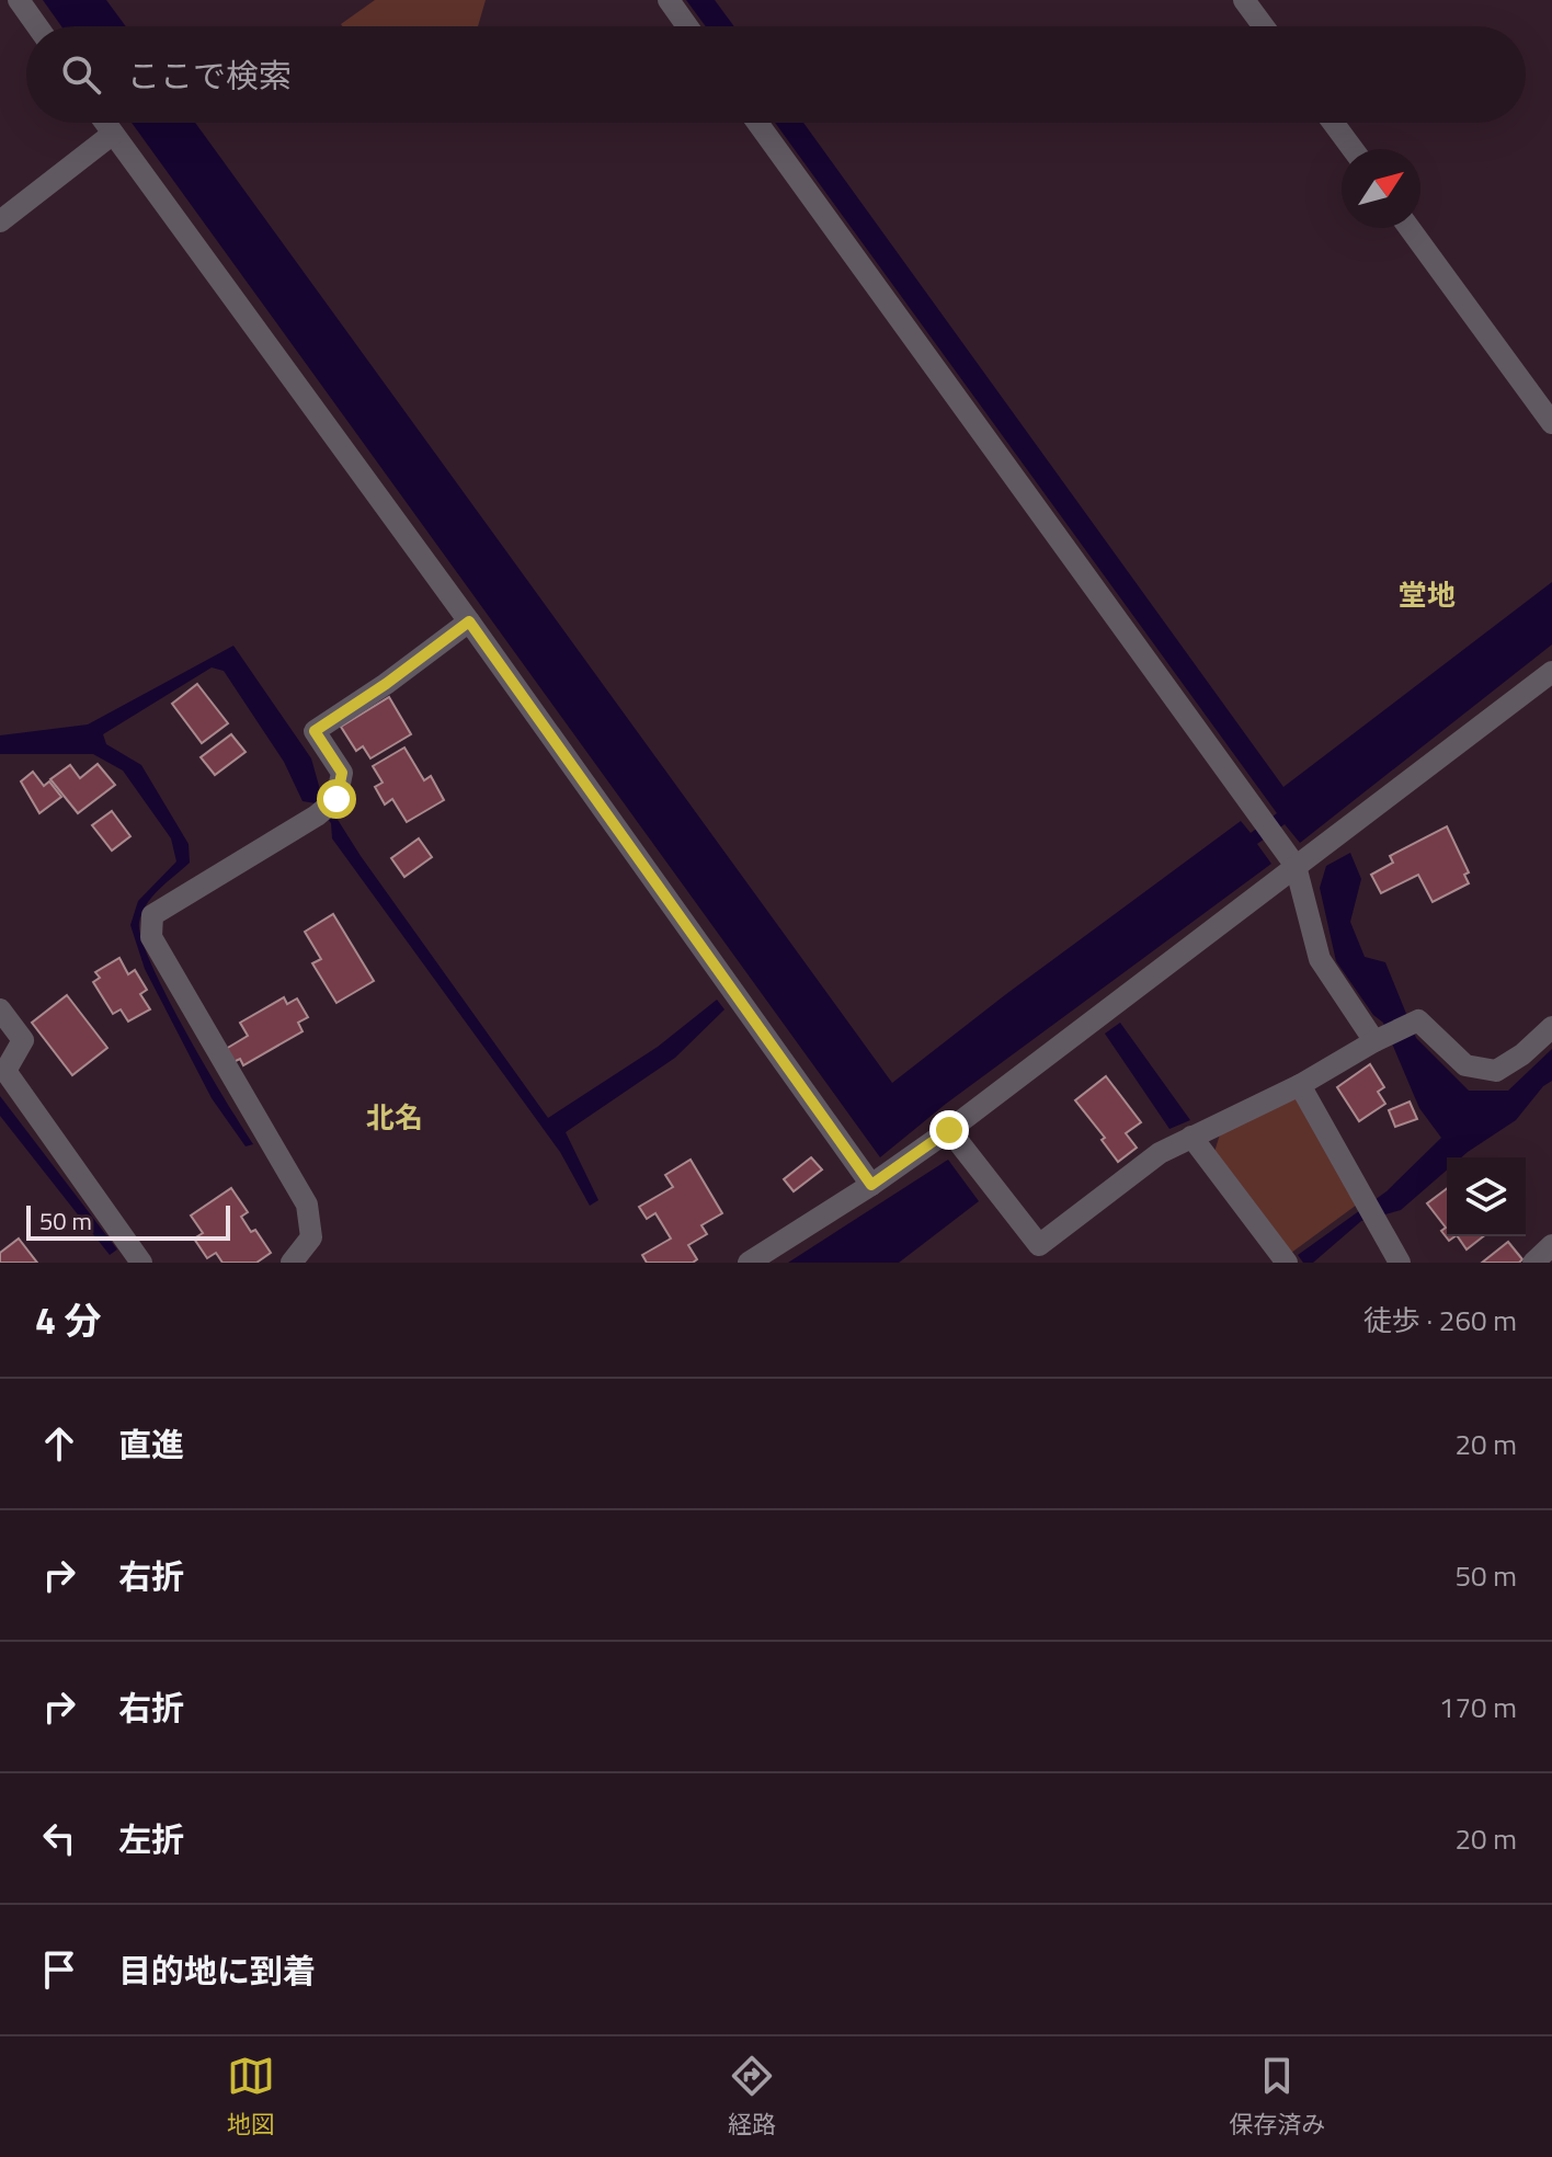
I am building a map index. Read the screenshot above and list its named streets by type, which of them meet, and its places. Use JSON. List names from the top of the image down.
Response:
{
  "districts": ["堂地", "北名"],
  "scale_bar": "50 m",
  "north": "top right",
  "page": {
    "search": "ここで検索",
    "scale": "50 m",
    "heading": ["4 分", "徒歩 · 260 m"],
    "list": [
      ["直進", "20 m"],
      ["右折", "50 m"],
      ["右折", "170 m"],
      ["左折", "20 m"],
      "目的地に到着"
    ],
    "nav": ["地図", "経路", "保存済み"]
  }
}
